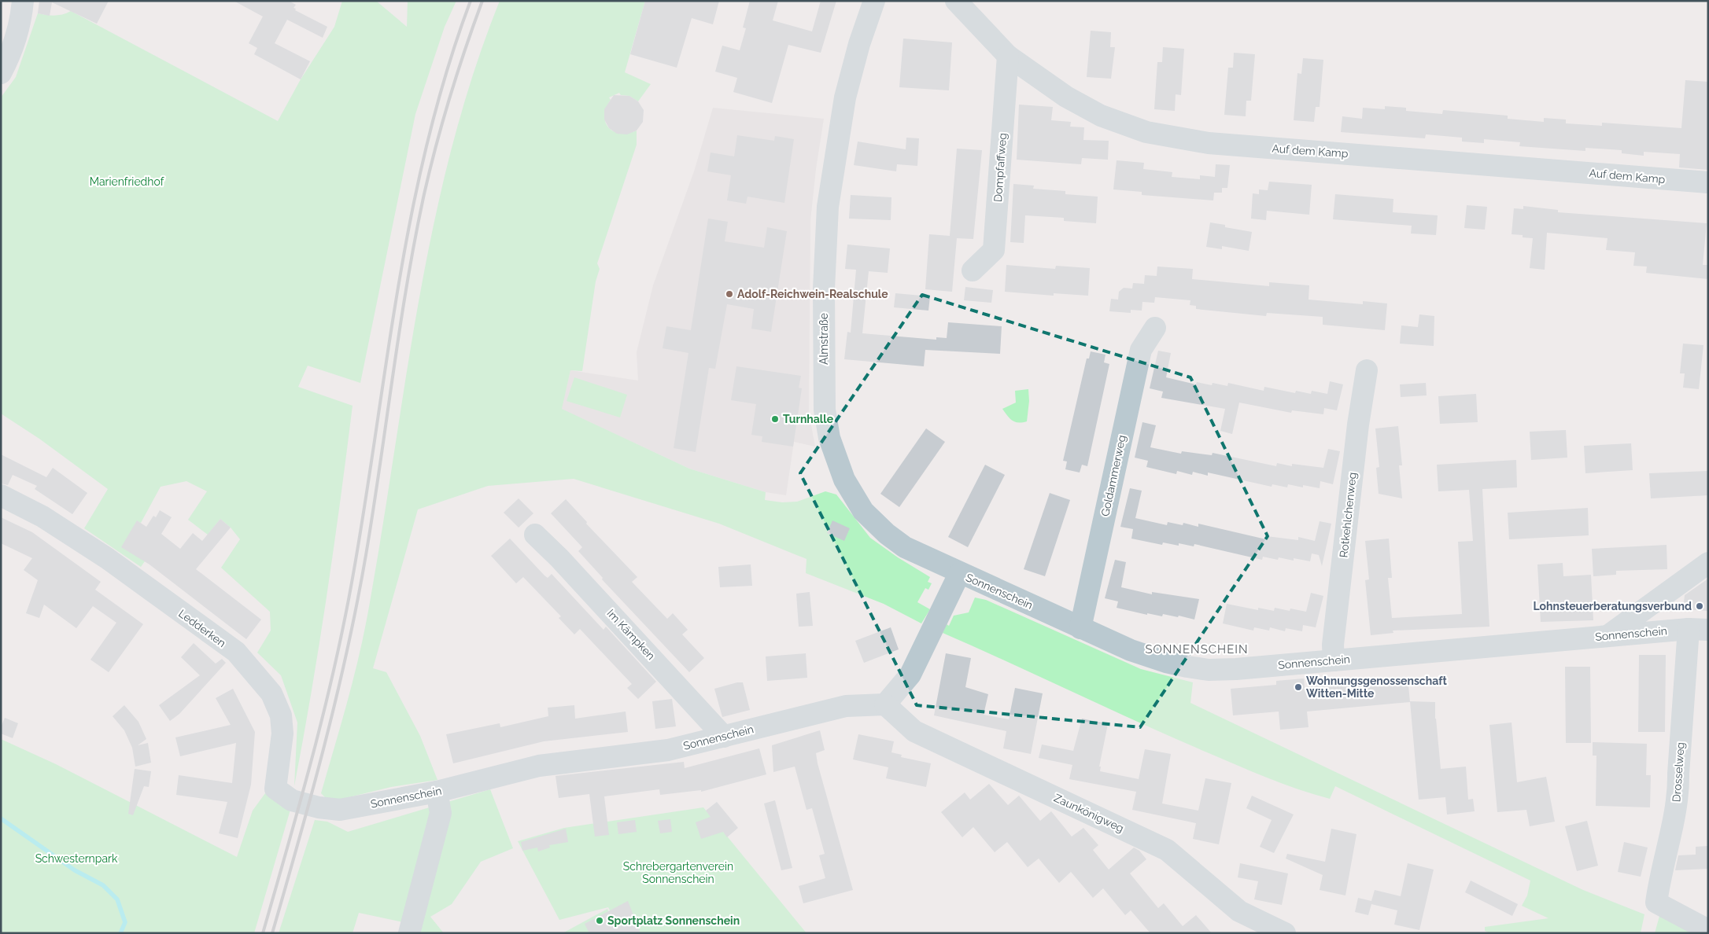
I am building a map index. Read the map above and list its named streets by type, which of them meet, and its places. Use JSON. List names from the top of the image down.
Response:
{
  "streets": {
    "street": [
      "Auf dem Kamp",
      "Dompfaffweg",
      "Almstraße",
      "Goldammerweg",
      "Rotkehlchenweg",
      "Sonnenschein",
      "Ledderken",
      "Im Kämpken",
      "Drosselweg",
      "Zaunkönigweg"
    ]
  },
  "crossings": [
    ["Auf dem Kamp", "Dompfaffweg"],
    ["Almstraße", "Sonnenschein"],
    ["Goldammerweg", "Sonnenschein"],
    ["Rotkehlchenweg", "Sonnenschein"],
    ["Sonnenschein", "Ledderken"],
    ["Sonnenschein", "Im Kämpken"],
    ["Sonnenschein", "Drosselweg"],
    ["Sonnenschein", "Zaunkönigweg"]
  ],
  "districts": ["SONNENSCHEIN"],
  "parks": ["Marienfriedhof", "Schwesternpark", "Schrebergartenverein Sonnenschein"],
  "places": [
    "Adolf-Reichwein-Realschule",
    "Turnhalle",
    "Lohnsteuerberatungsverbund",
    "Wohnungsgenossenschaft Witten-Mitte",
    "Sportplatz Sonnenschein"
  ]
}
